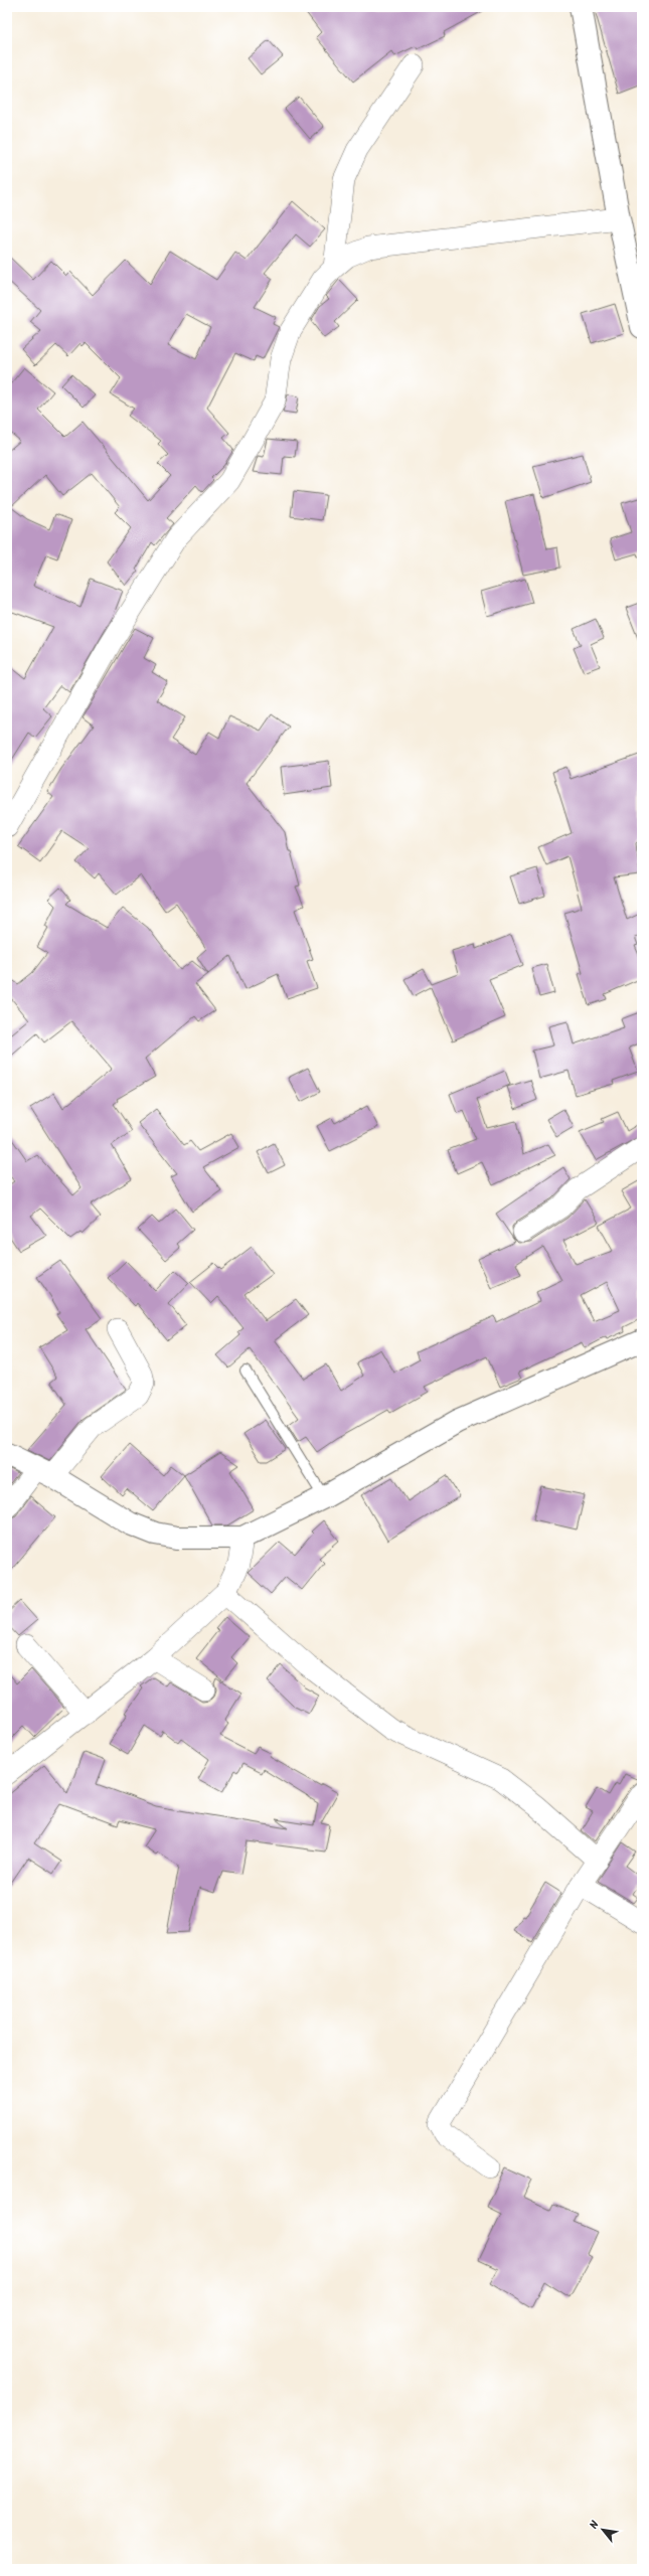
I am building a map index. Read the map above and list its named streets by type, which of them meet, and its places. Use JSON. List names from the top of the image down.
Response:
{
  "north": "top left"
}
